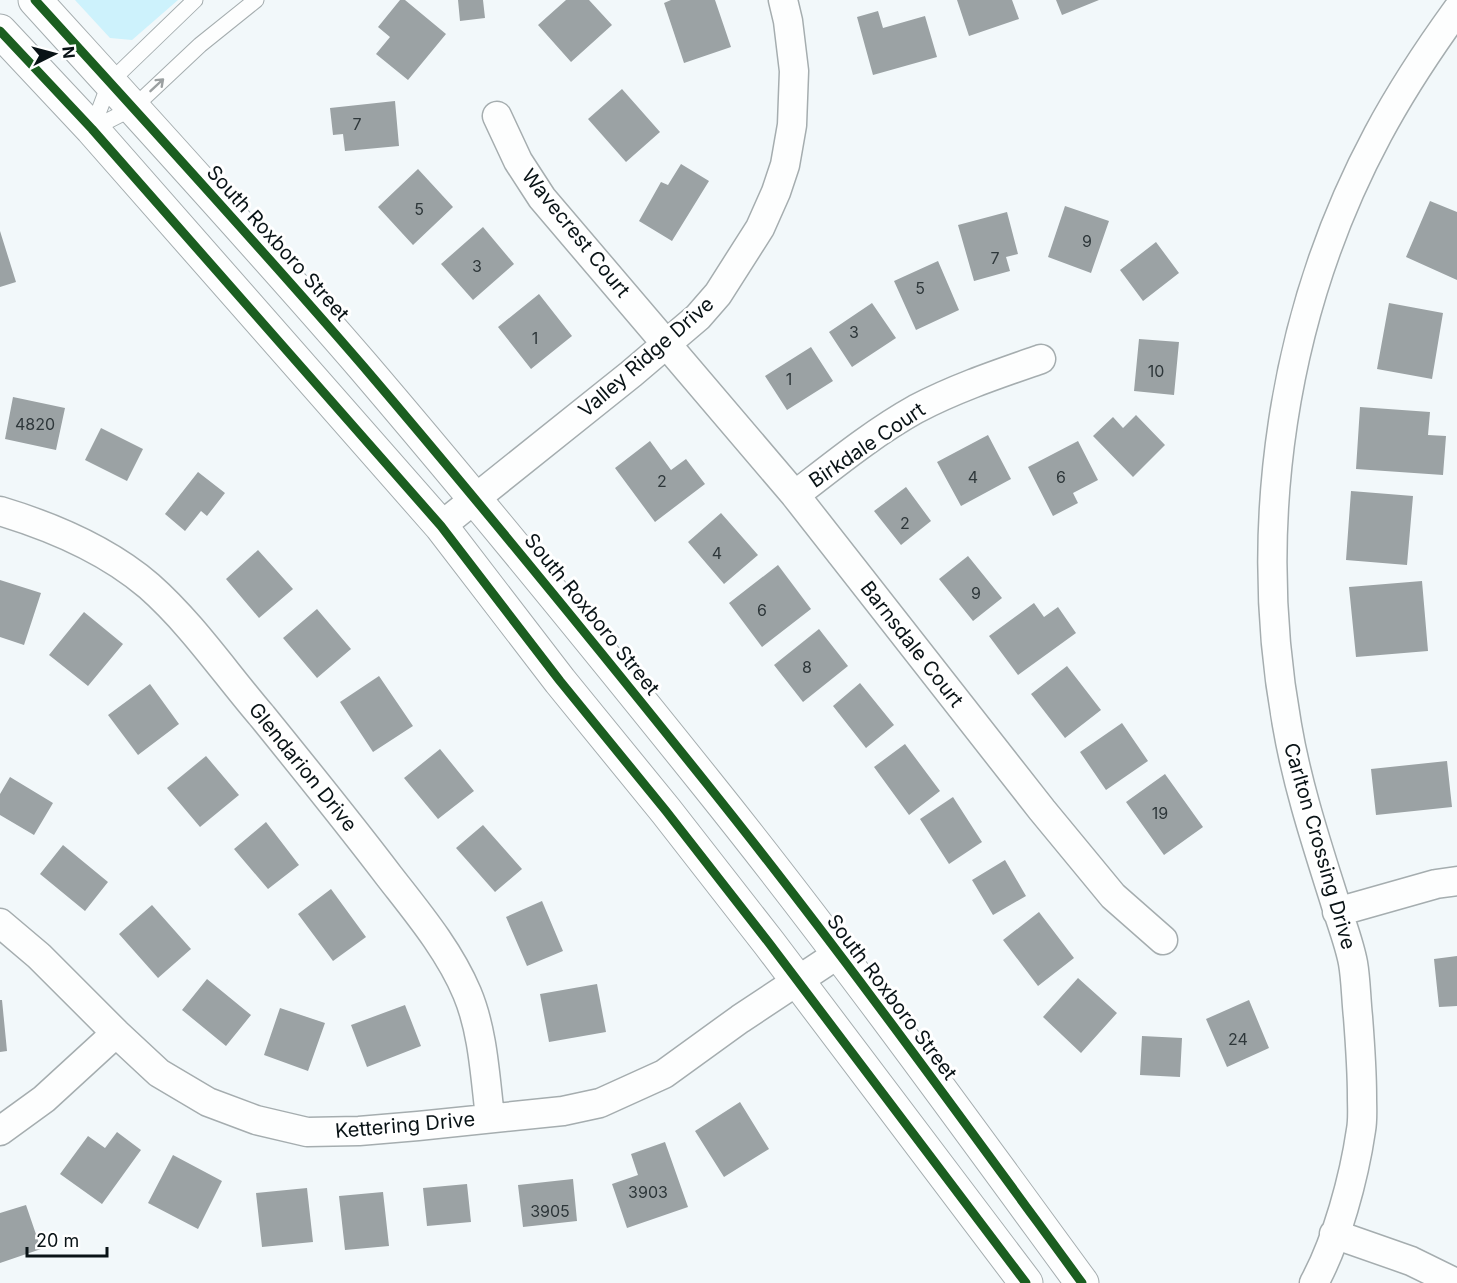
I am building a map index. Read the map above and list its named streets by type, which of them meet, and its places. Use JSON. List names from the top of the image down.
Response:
{
  "streets": {
    "street": [
      "Wavecrest Court",
      "South Roxboro Street",
      "Valley Ridge Drive",
      "Birkdale Court",
      "Barnsdale Court",
      "Glendarion Drive",
      "Carlton Crossing Drive",
      "Kettering Drive"
    ]
  },
  "crossings": [
    ["Wavecrest Court", "Valley Ridge Drive"],
    ["Wavecrest Court", "Barnsdale Court"],
    ["South Roxboro Street", "Valley Ridge Drive"],
    ["South Roxboro Street", "Kettering Drive"],
    ["Valley Ridge Drive", "Barnsdale Court"],
    ["Birkdale Court", "Barnsdale Court"],
    ["Glendarion Drive", "Kettering Drive"]
  ],
  "house_numbers": [
    "7",
    "5",
    "9",
    "7",
    "3",
    "5",
    "3",
    "1",
    "10",
    "1",
    "4820",
    "4",
    "6",
    "2",
    "2",
    "4",
    "9",
    "6",
    "8",
    "19",
    "24",
    "3903",
    "3905"
  ],
  "scale_bar": "20 m",
  "north": "right"
}
